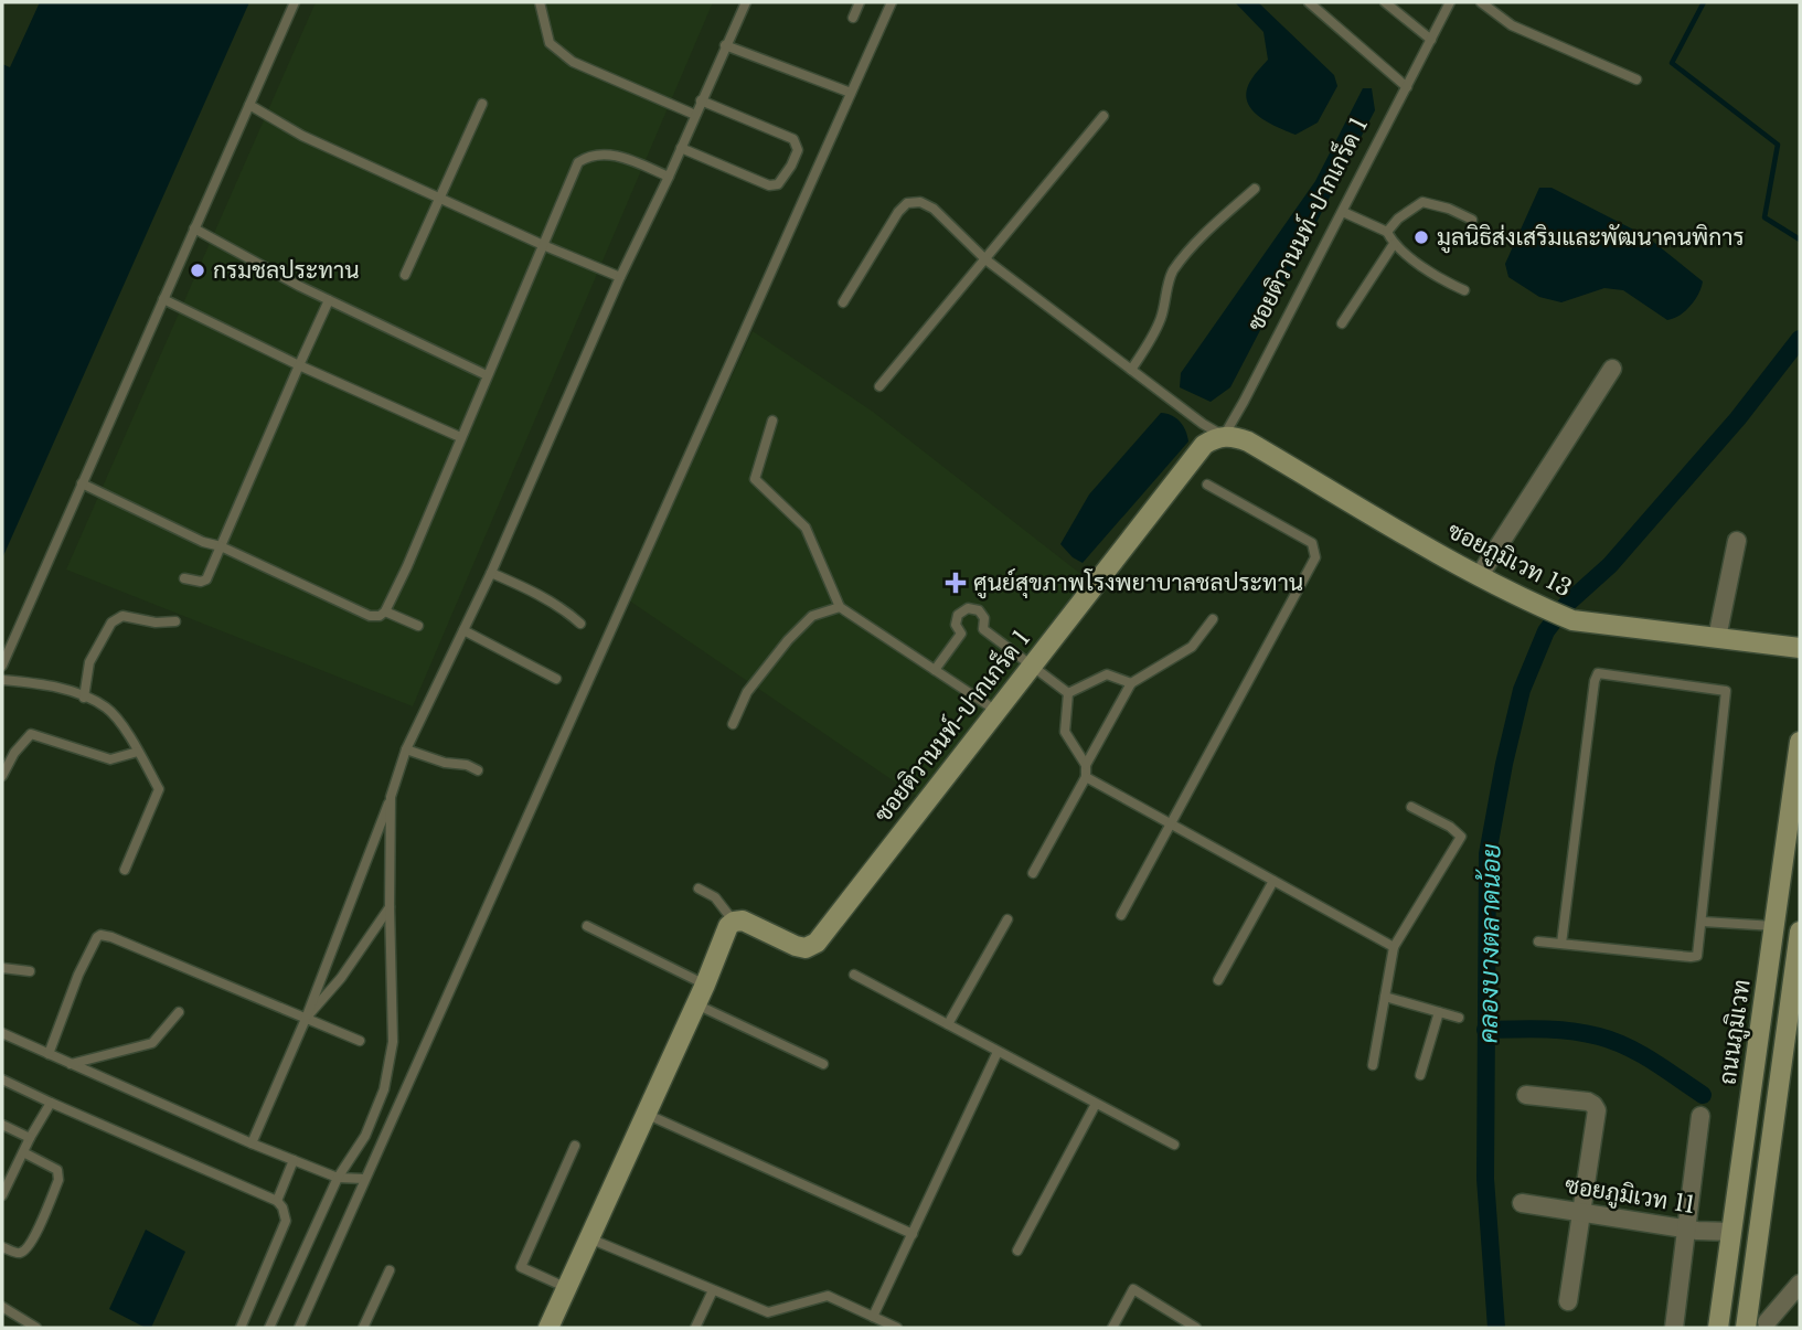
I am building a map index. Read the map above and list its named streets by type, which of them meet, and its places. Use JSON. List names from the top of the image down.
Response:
{
  "streets": {
    "street": [
      "ซอยติวานนท์-ปากเกร็ด 1",
      "ซอยภูมิเวท 13",
      "ถนนภูมิเวท",
      "ซอยภูมิเวท 11"
    ]
  },
  "crossings": [
    ["ซอยติวานนท์-ปากเกร็ด 1", "ซอยภูมิเวท 13"],
    ["ถนนภูมิเวท", "ซอยภูมิเวท 11"]
  ],
  "water": ["คลองบางตลาดน้อย"],
  "places": {
    "other": ["มูลนิธิส่งเสริมและพัฒนาคนพิการ", "กรมชลประทาน"],
    "health": ["ศูนย์สุขภาพโรงพยาบาลชลประทาน"]
  }
}
